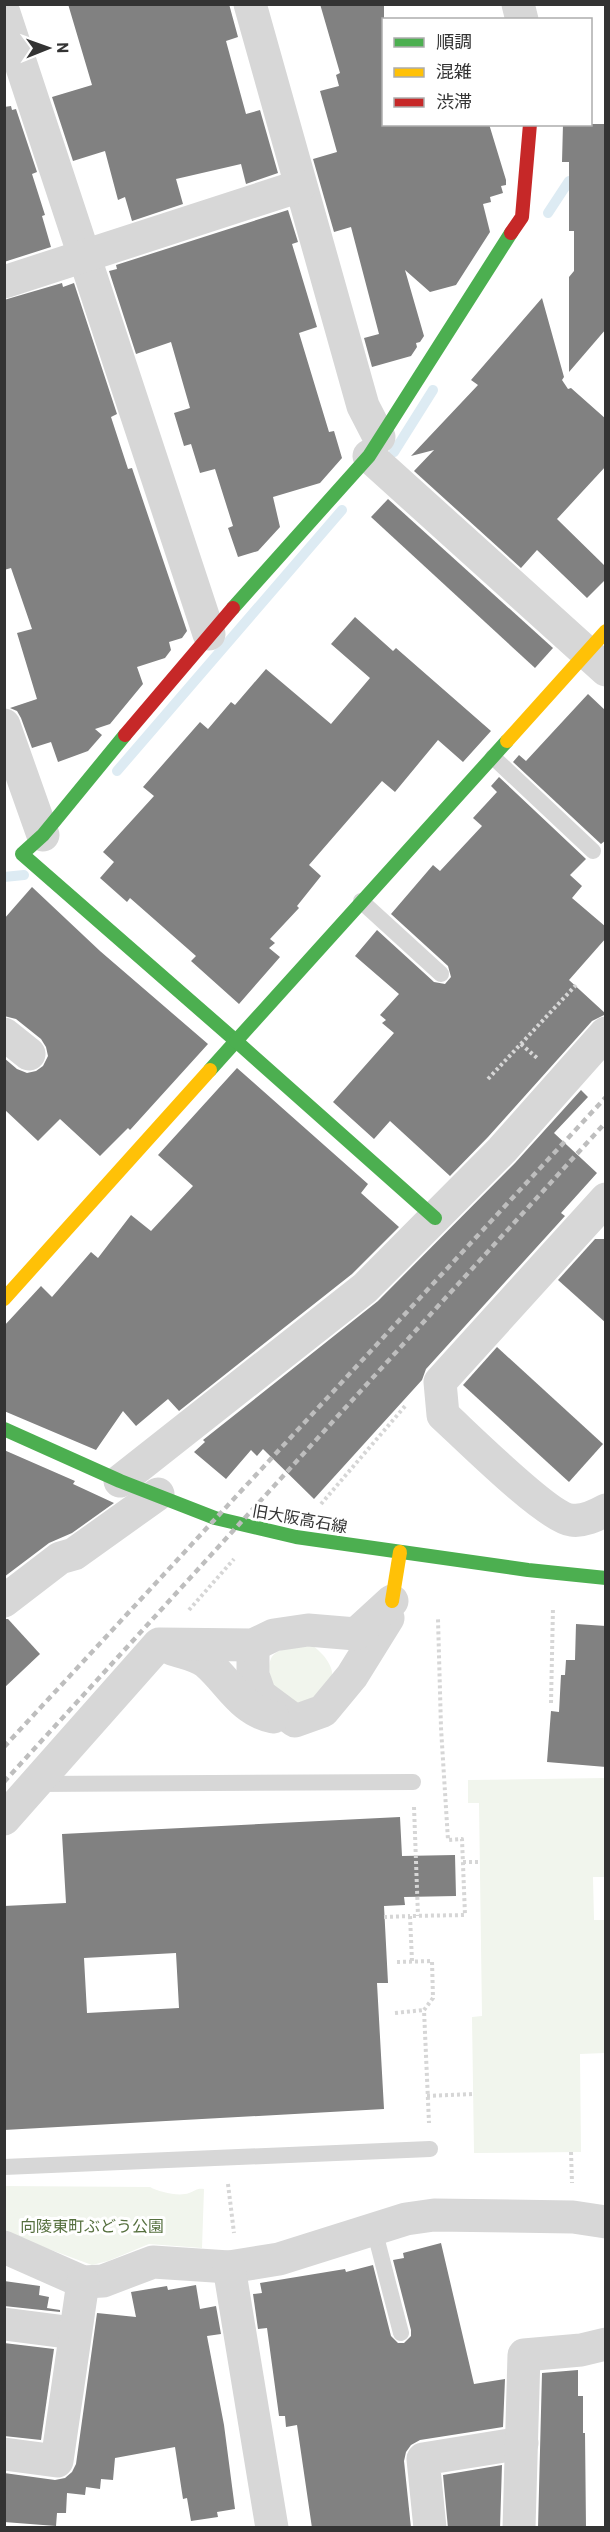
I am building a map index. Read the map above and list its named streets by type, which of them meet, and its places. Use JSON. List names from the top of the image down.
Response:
{
  "streets": {
    "street": ["旧大阪高石線"]
  },
  "parks": ["向陵東町ぶどう公園"],
  "legend": ["順調", "混雑", "渋滞"],
  "north": "right"
}
